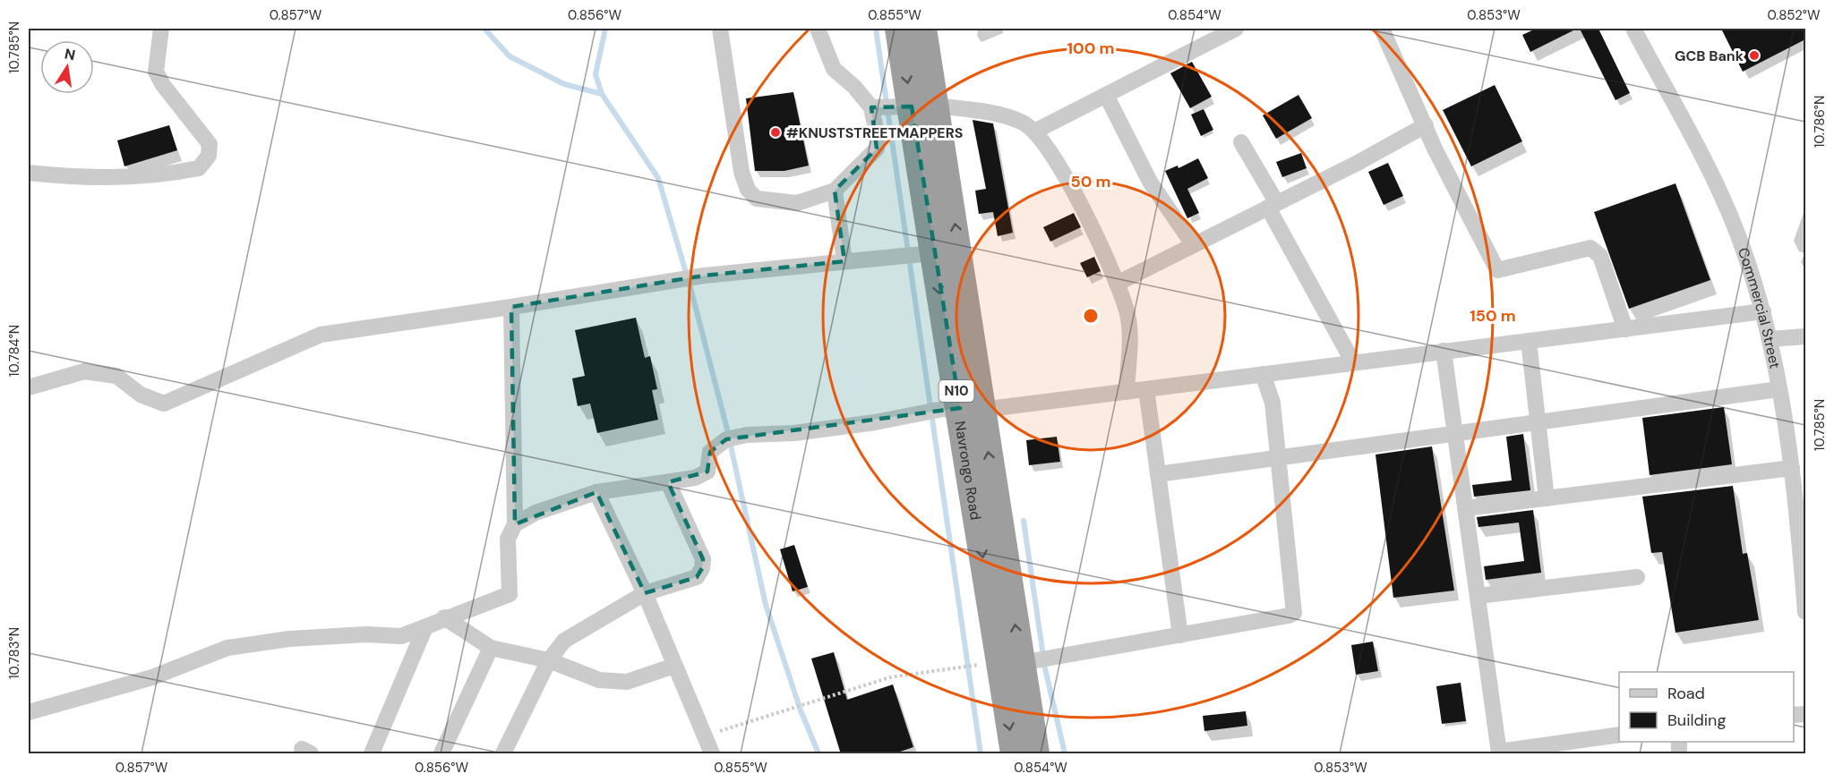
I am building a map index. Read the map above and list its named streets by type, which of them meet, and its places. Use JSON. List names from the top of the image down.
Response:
{
  "streets": {
    "highway": ["N10", "Navrongo Road"],
    "street": ["Commercial Street"]
  },
  "places": ["GCB Bank", "#KNUSTSTREETMAPPERS"],
  "legend": ["Road", "Building"],
  "north": "top",
  "coordinates": [
    "0.857°W",
    "0.856°W",
    "0.855°W",
    "0.854°W",
    "0.853°W",
    "0.852°W",
    "10.785°N",
    "10.786°N",
    "10.784°N",
    "10.783°N"
  ],
  "rings": ["100 m", "50 m", "150 m"]
}
